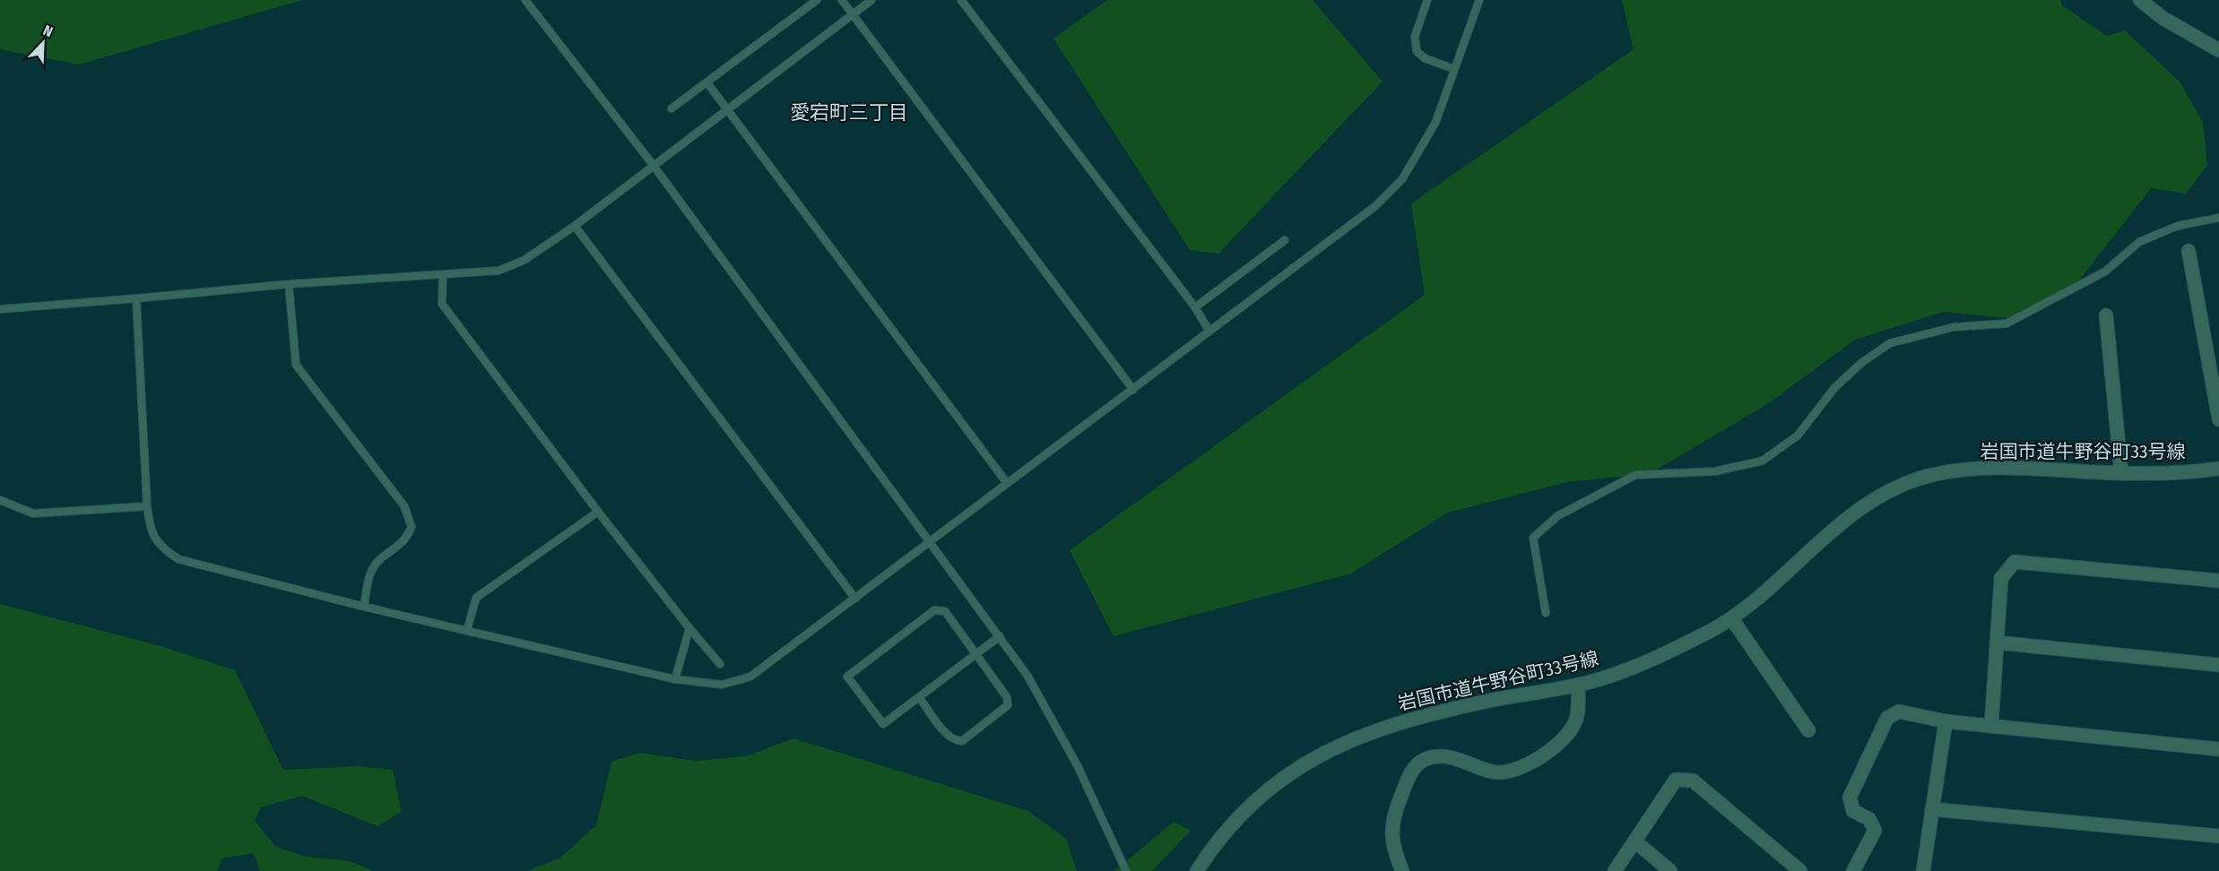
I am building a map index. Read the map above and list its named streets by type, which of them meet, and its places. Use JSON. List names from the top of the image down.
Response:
{
  "streets": {
    "street": ["岩国市道牛野谷町33号線"]
  },
  "districts": ["愛宕町三丁目"],
  "north": "top right"
}
